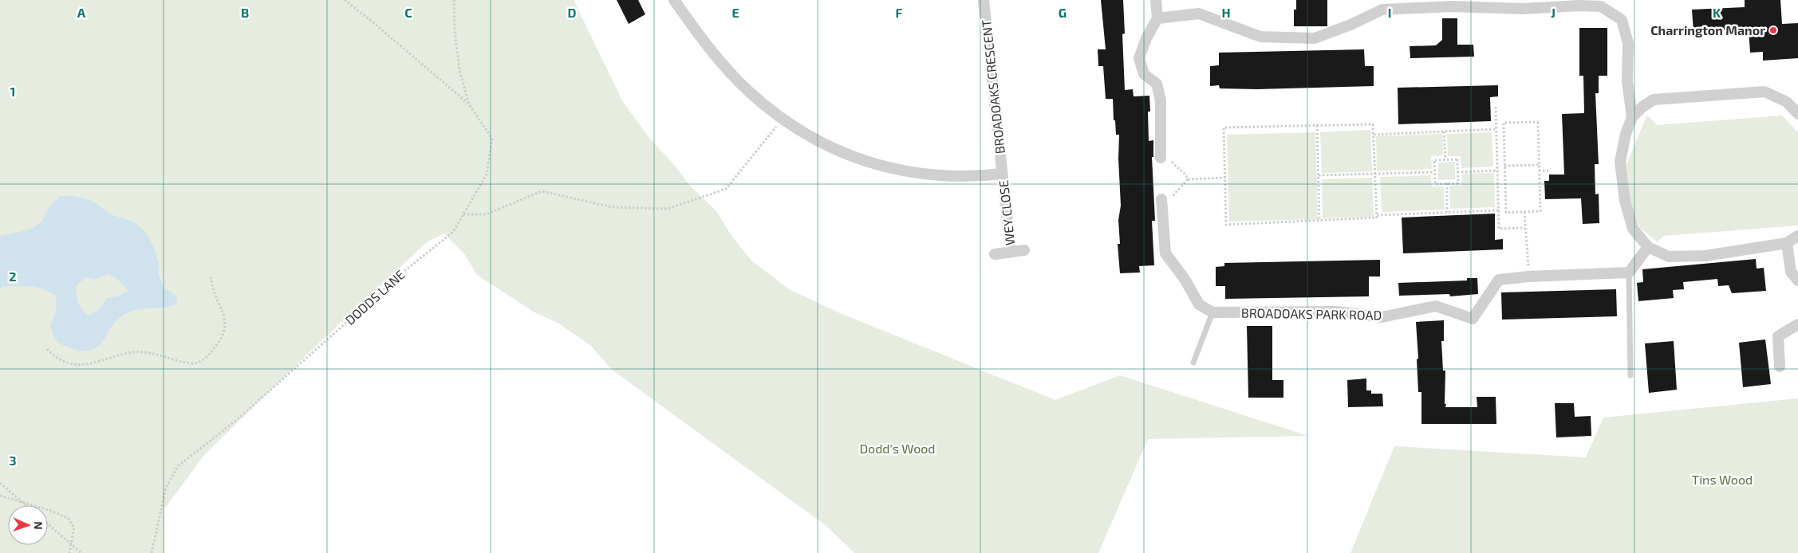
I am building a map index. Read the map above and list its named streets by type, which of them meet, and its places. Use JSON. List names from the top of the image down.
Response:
{
  "streets": {
    "street": ["BROADOAKS CRESCENT", "WEY CLOSE", "BROADOAKS PARK ROAD"],
    "path": ["DODDS LANE"]
  },
  "crossings": [
    ["BROADOAKS CRESCENT", "WEY CLOSE"]
  ],
  "parks": ["Dodd's Wood", "Tins Wood"],
  "places": ["Charrington Manor"],
  "north": "right",
  "grid": {
    "columns": [
      "A",
      "B",
      "C",
      "D",
      "E",
      "F",
      "G",
      "H",
      "I",
      "J",
      "K"
    ],
    "rows": ["1", "2", "3"]
  }
}
